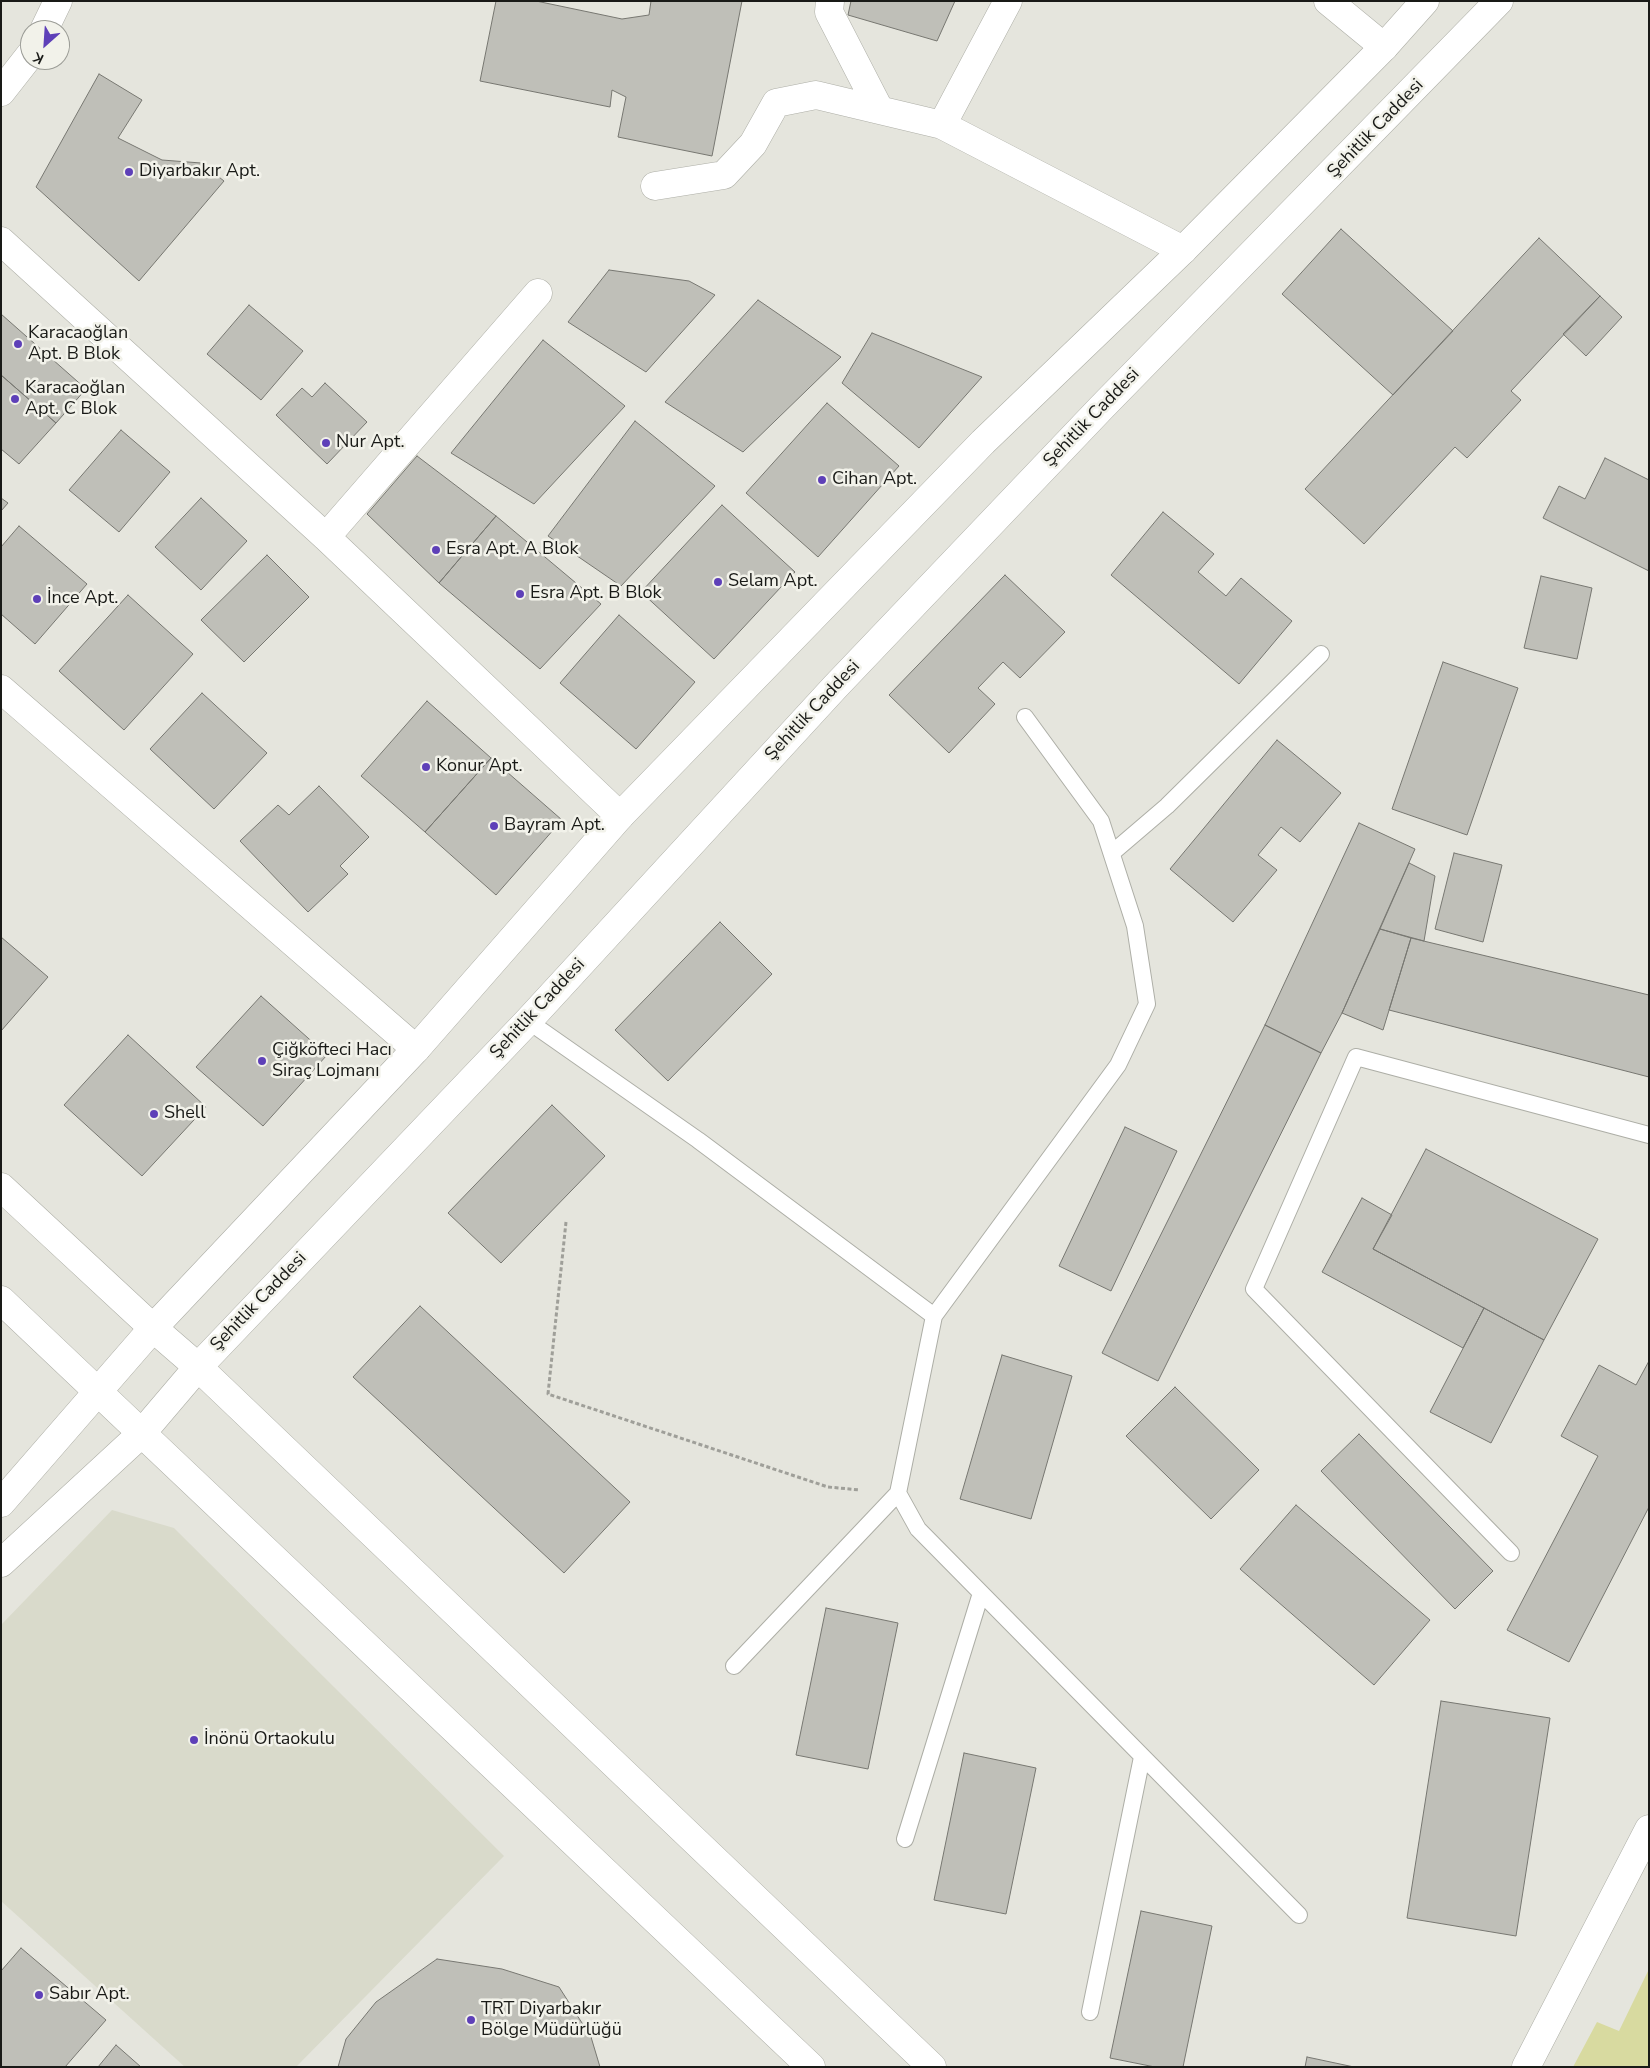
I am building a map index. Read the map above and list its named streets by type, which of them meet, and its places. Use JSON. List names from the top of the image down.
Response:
{
  "streets": {
    "street": ["Şehitlik Caddesi"]
  },
  "places": [
    "Diyarbakır Apt.",
    "Karacaoğlan Apt. B Blok",
    "Karacaoğlan Apt. C Blok",
    "Nur Apt.",
    "Cihan Apt.",
    "Esra Apt. A Blok",
    "Selam Apt.",
    "Esra Apt. B Blok",
    "İnce Apt.",
    "Konur Apt.",
    "Bayram Apt.",
    "Çiğköfteci Hacı Siraç Lojmanı",
    "Shell",
    "İnönü Ortaokulu",
    "Sabır Apt.",
    "TRT Diyarbakır Bölge Müdürlüğü"
  ],
  "north": "bottom left"
}
